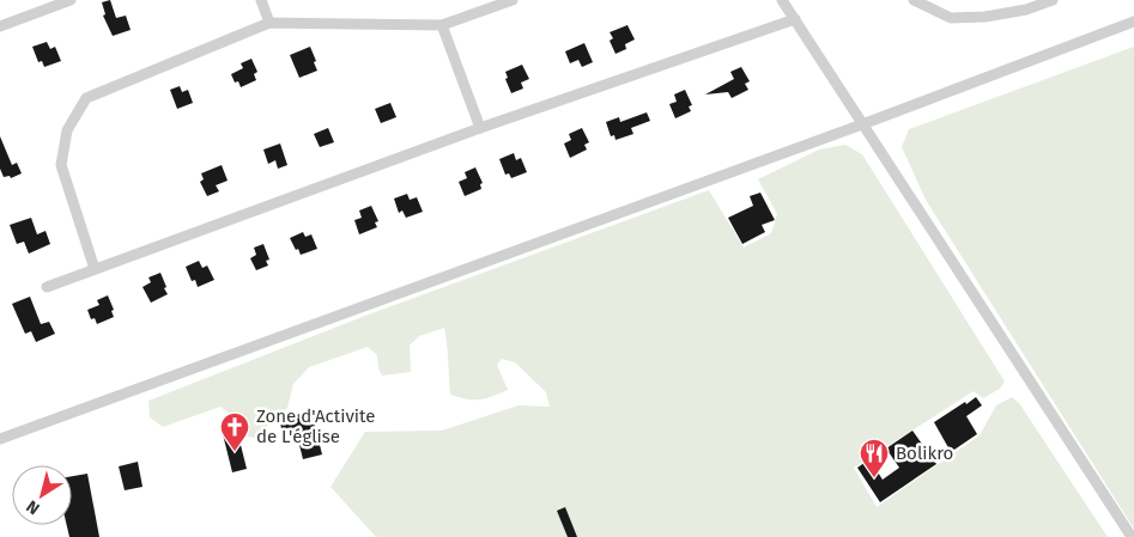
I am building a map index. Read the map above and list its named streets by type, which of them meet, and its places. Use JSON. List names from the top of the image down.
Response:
{
  "places": {
    "church": ["Zone d'Activite de L'église"],
    "restaurant": ["Bolikro"]
  },
  "north": "bottom left"
}
